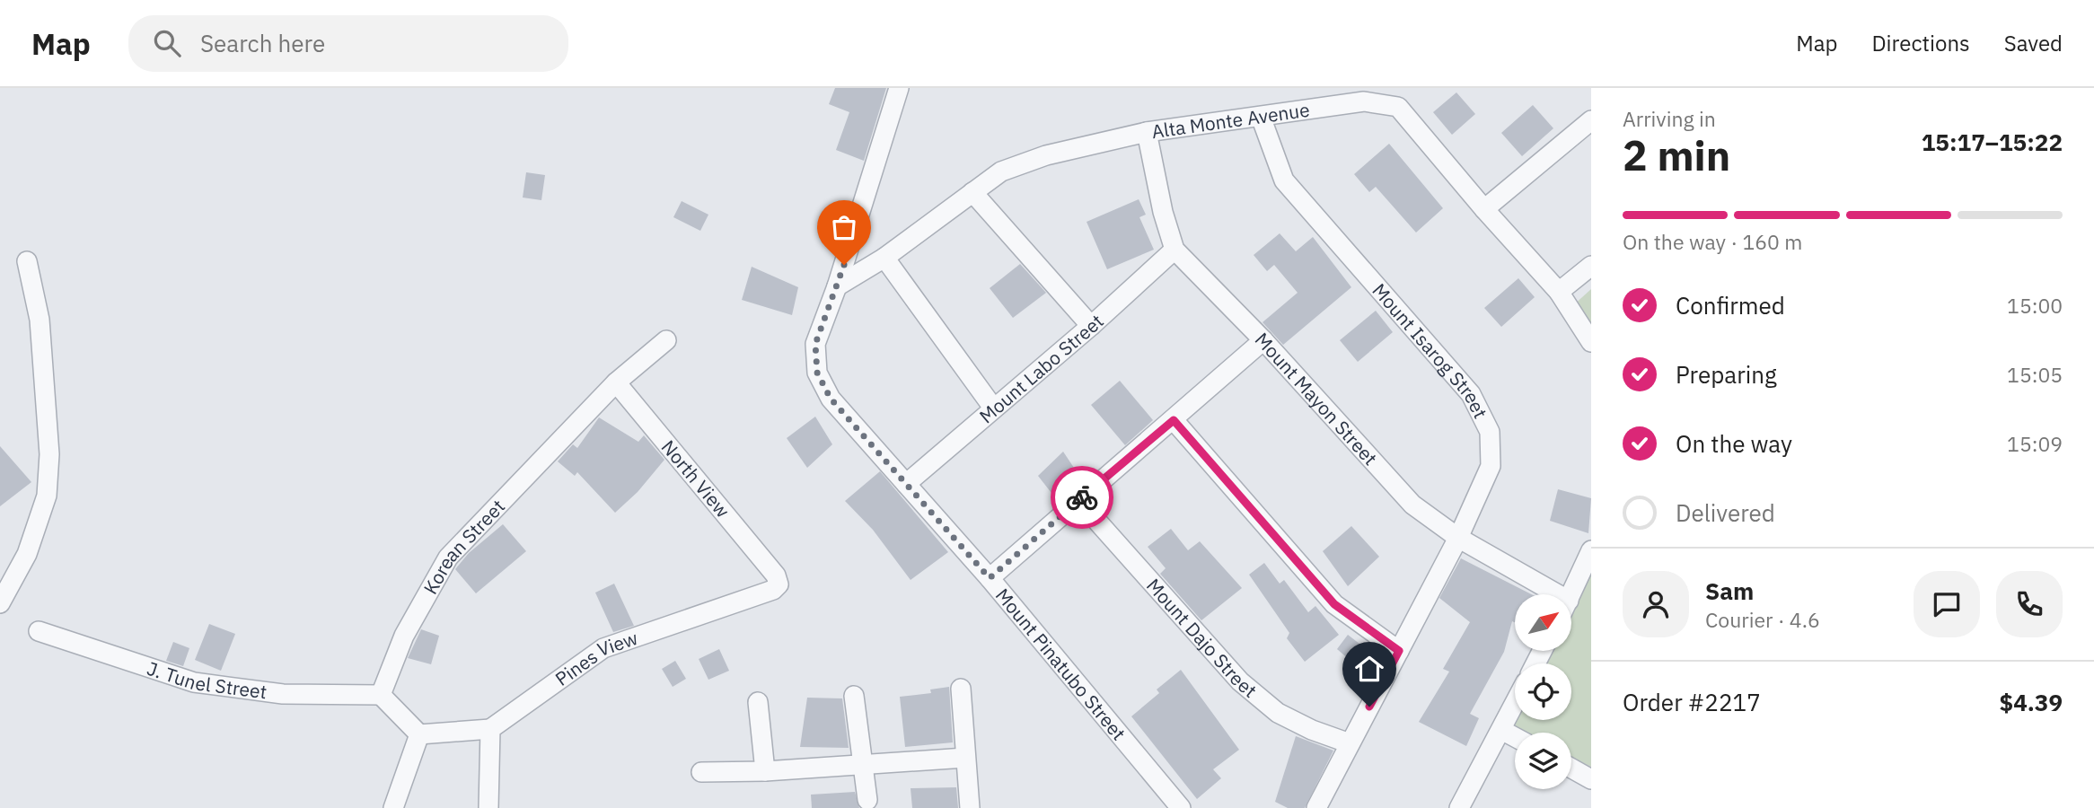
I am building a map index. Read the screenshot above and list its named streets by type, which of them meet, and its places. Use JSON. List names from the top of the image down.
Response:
{
  "streets": {
    "street": [
      "Alta Monte Avenue",
      "Mount Isarog Street",
      "Mount Labo Street",
      "Mount Mayon Street",
      "North View",
      "Korean Street",
      "Mount Dajo Street",
      "Pines View",
      "Mount Pinatubo Street",
      "J. Tunel Street"
    ]
  },
  "crossings": [
    ["Alta Monte Avenue", "Mount Isarog Street"],
    ["Alta Monte Avenue", "Mount Mayon Street"],
    ["Alta Monte Avenue", "Mount Pinatubo Street"],
    ["Mount Isarog Street", "Mount Mayon Street"],
    ["Mount Isarog Street", "Mount Dajo Street"],
    ["Mount Labo Street", "Mount Mayon Street"],
    ["Mount Labo Street", "Mount Pinatubo Street"],
    ["North View", "Korean Street"],
    ["North View", "Pines View"],
    ["Korean Street", "J. Tunel Street"]
  ],
  "north": "top right",
  "page": {
    "header": "Map",
    "search": "Search here",
    "nav": ["Map", "Directions", "Saved"],
    "heading": ["2 min", "Arriving in", "15:17–15:22"],
    "panel": [
      "Sam",
      "Courier · 4.6",
      "Order #2217",
      "$4.39"
    ],
    "bar": "On the way · 160 m",
    "list": [
      ["Confirmed", "15:00"],
      ["Preparing", "15:05"],
      ["On the way", "15:09"],
      "Delivered"
    ]
  }
}
